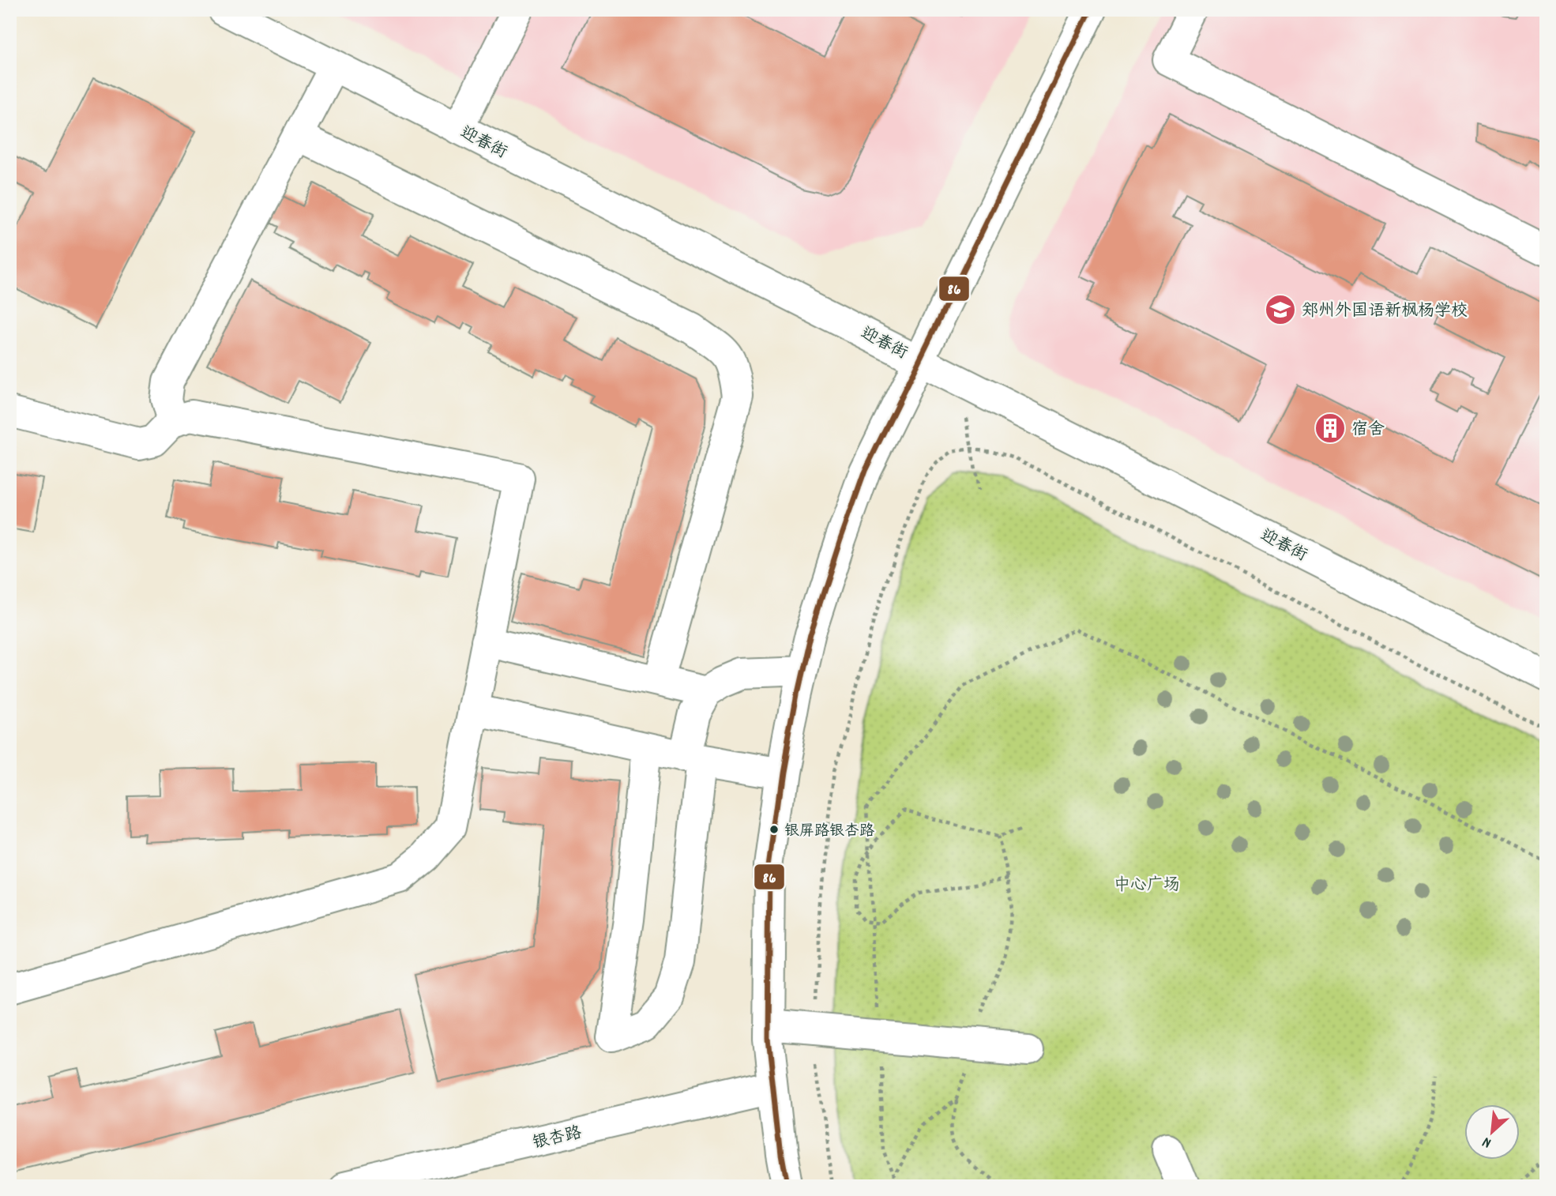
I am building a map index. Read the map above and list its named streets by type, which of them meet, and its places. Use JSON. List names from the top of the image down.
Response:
{
  "streets": {
    "street": ["迎春街", "银杏路"]
  },
  "parks": ["中心广场"],
  "places": {
    "school or university": ["郑州外国语新枫杨学校"],
    "building": ["宿舍"],
    "other": ["银屏路银杏路"]
  },
  "lines": ["transit line 86"],
  "north": "bottom left"
}
